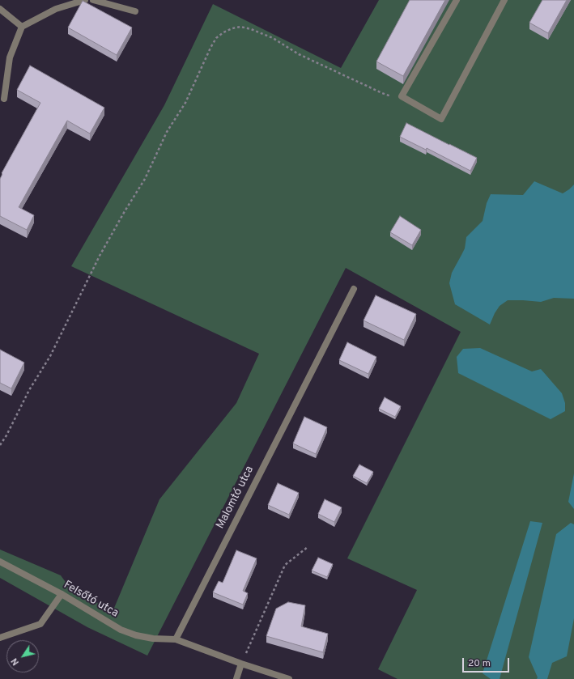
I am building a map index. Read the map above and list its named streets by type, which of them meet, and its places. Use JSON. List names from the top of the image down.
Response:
{
  "streets": {
    "street": ["Malomtó utca", "Felsőtó utca"]
  },
  "crossings": [
    ["Malomtó utca", "Felsőtó utca"]
  ],
  "scale_bar": "20 m",
  "north": "bottom left"
}
